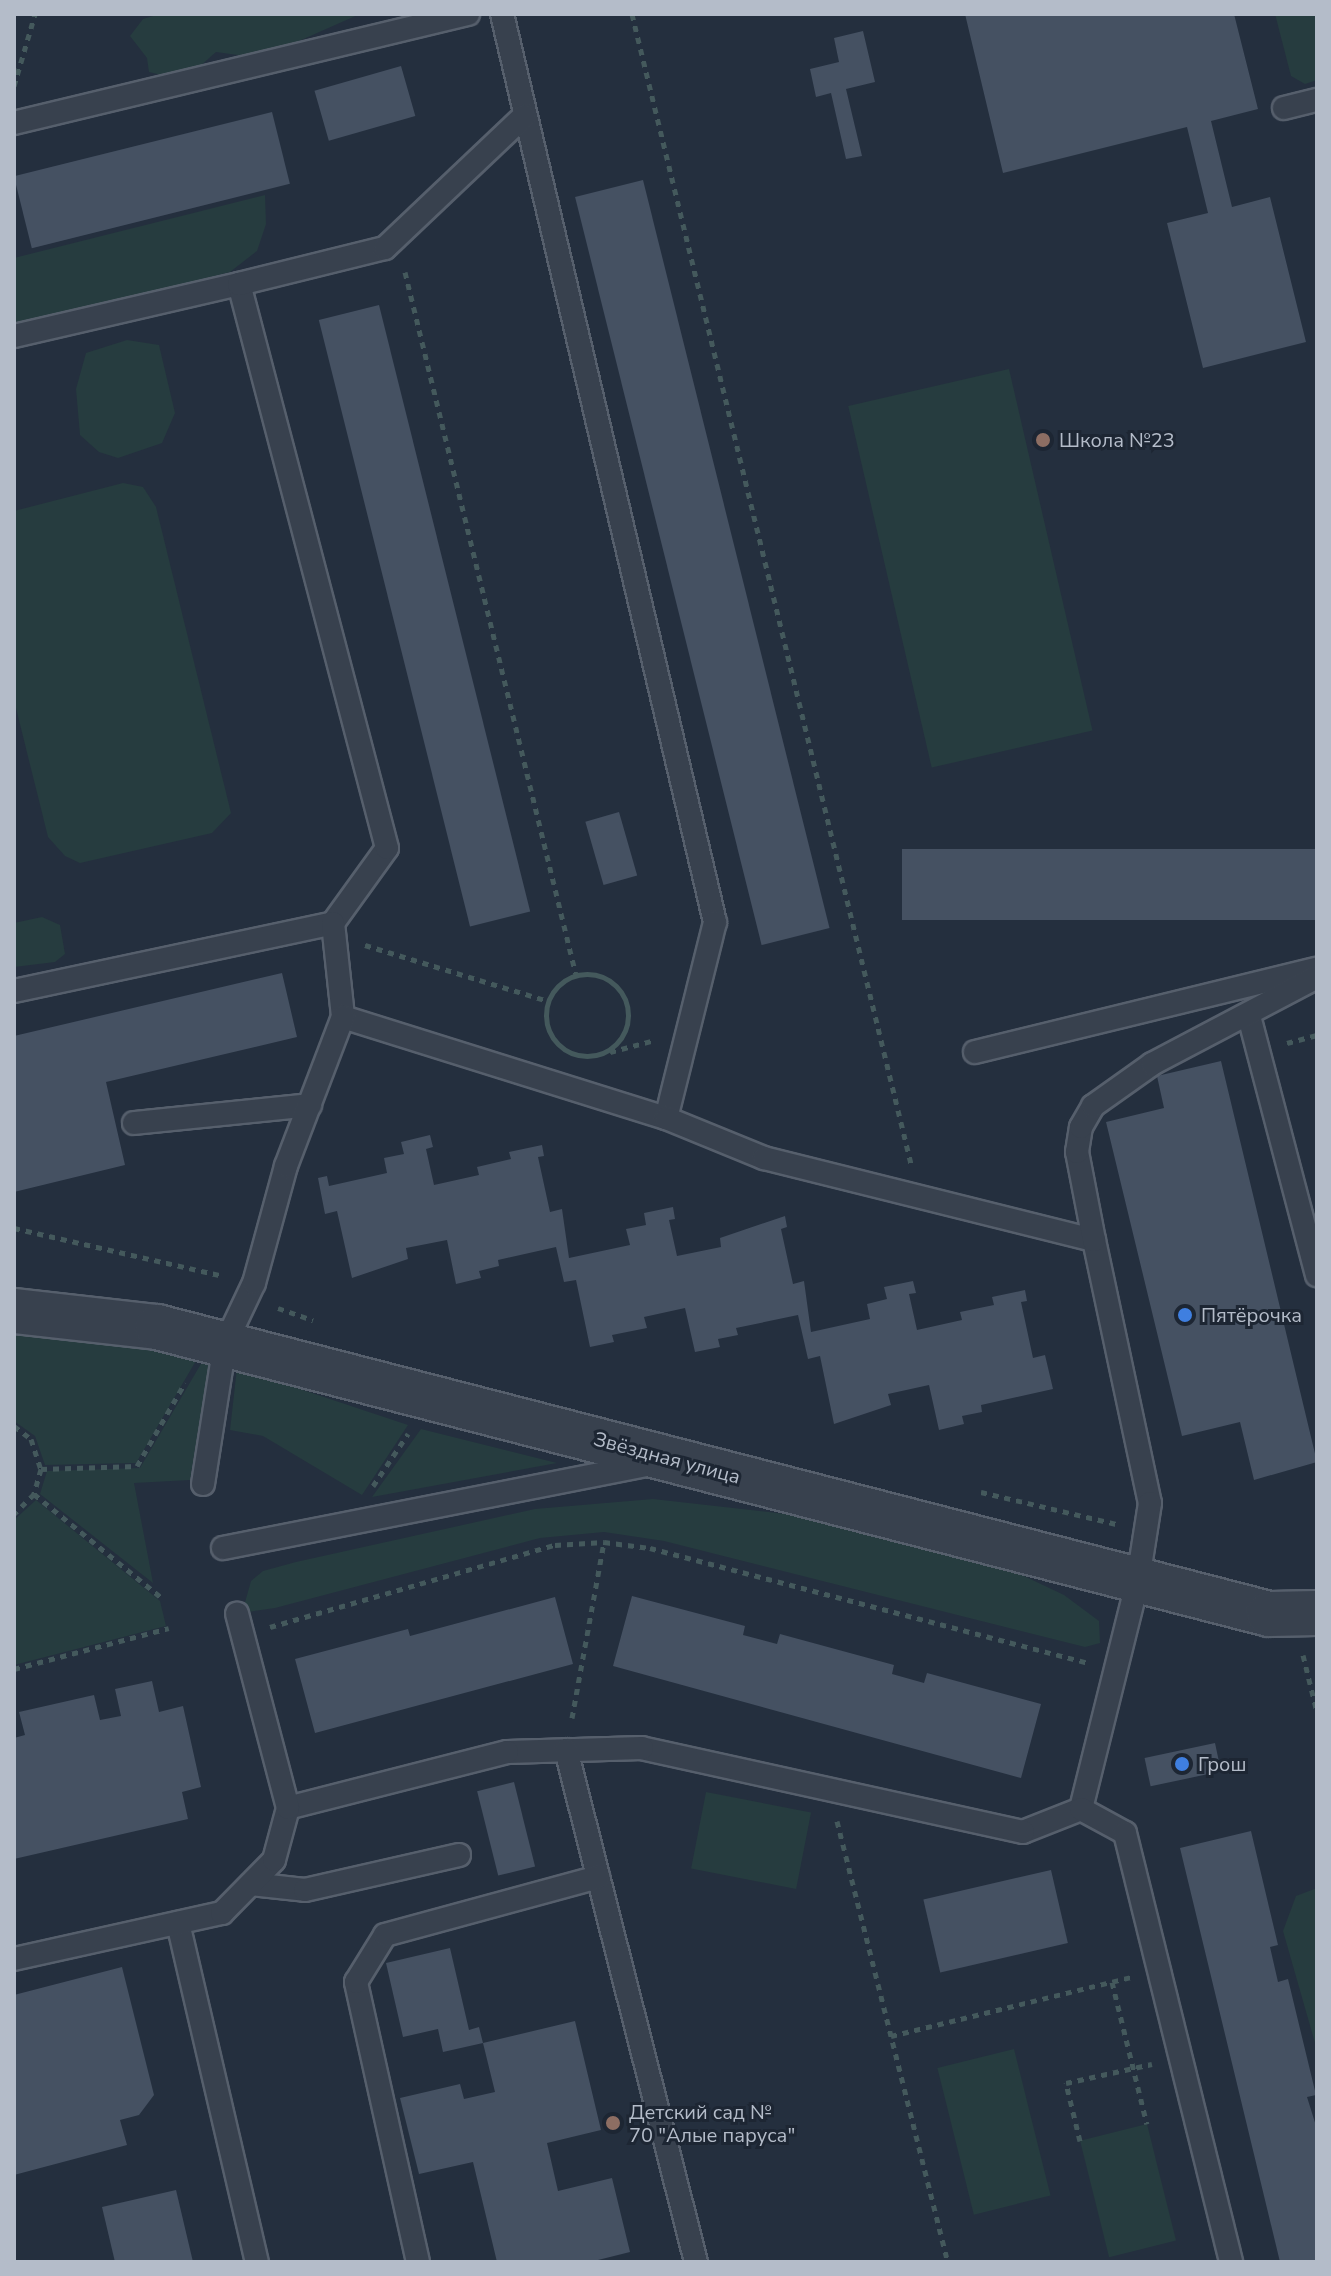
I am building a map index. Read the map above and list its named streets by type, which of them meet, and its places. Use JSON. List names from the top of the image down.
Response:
{
  "streets": {
    "street": ["Звёздная улица"]
  },
  "places": [
    "Школа №23",
    "Пятёрочка",
    "Грош",
    "Детский сад № 70 \"Алые паруса\""
  ]
}
